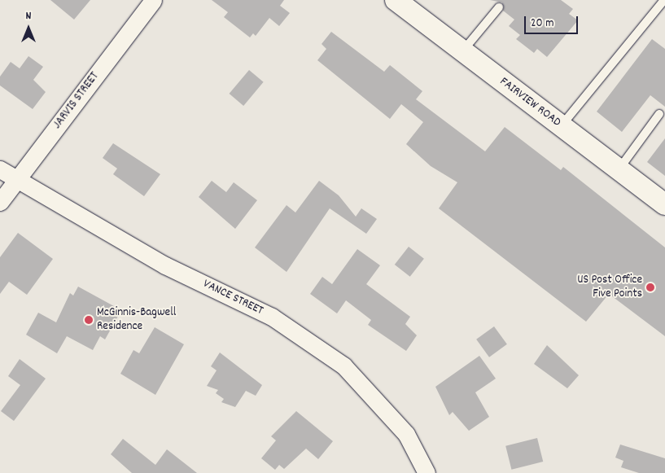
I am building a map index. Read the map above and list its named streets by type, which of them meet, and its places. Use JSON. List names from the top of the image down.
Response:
{
  "streets": {
    "street": ["JARVIS STREET", "FAIRVIEW ROAD", "VANCE STREET"]
  },
  "crossings": [
    ["JARVIS STREET", "VANCE STREET"]
  ],
  "places": ["US Post Office Five Points", "McGinnis-Bagwell Residence"],
  "scale_bar": "20 m",
  "north": "top"
}
